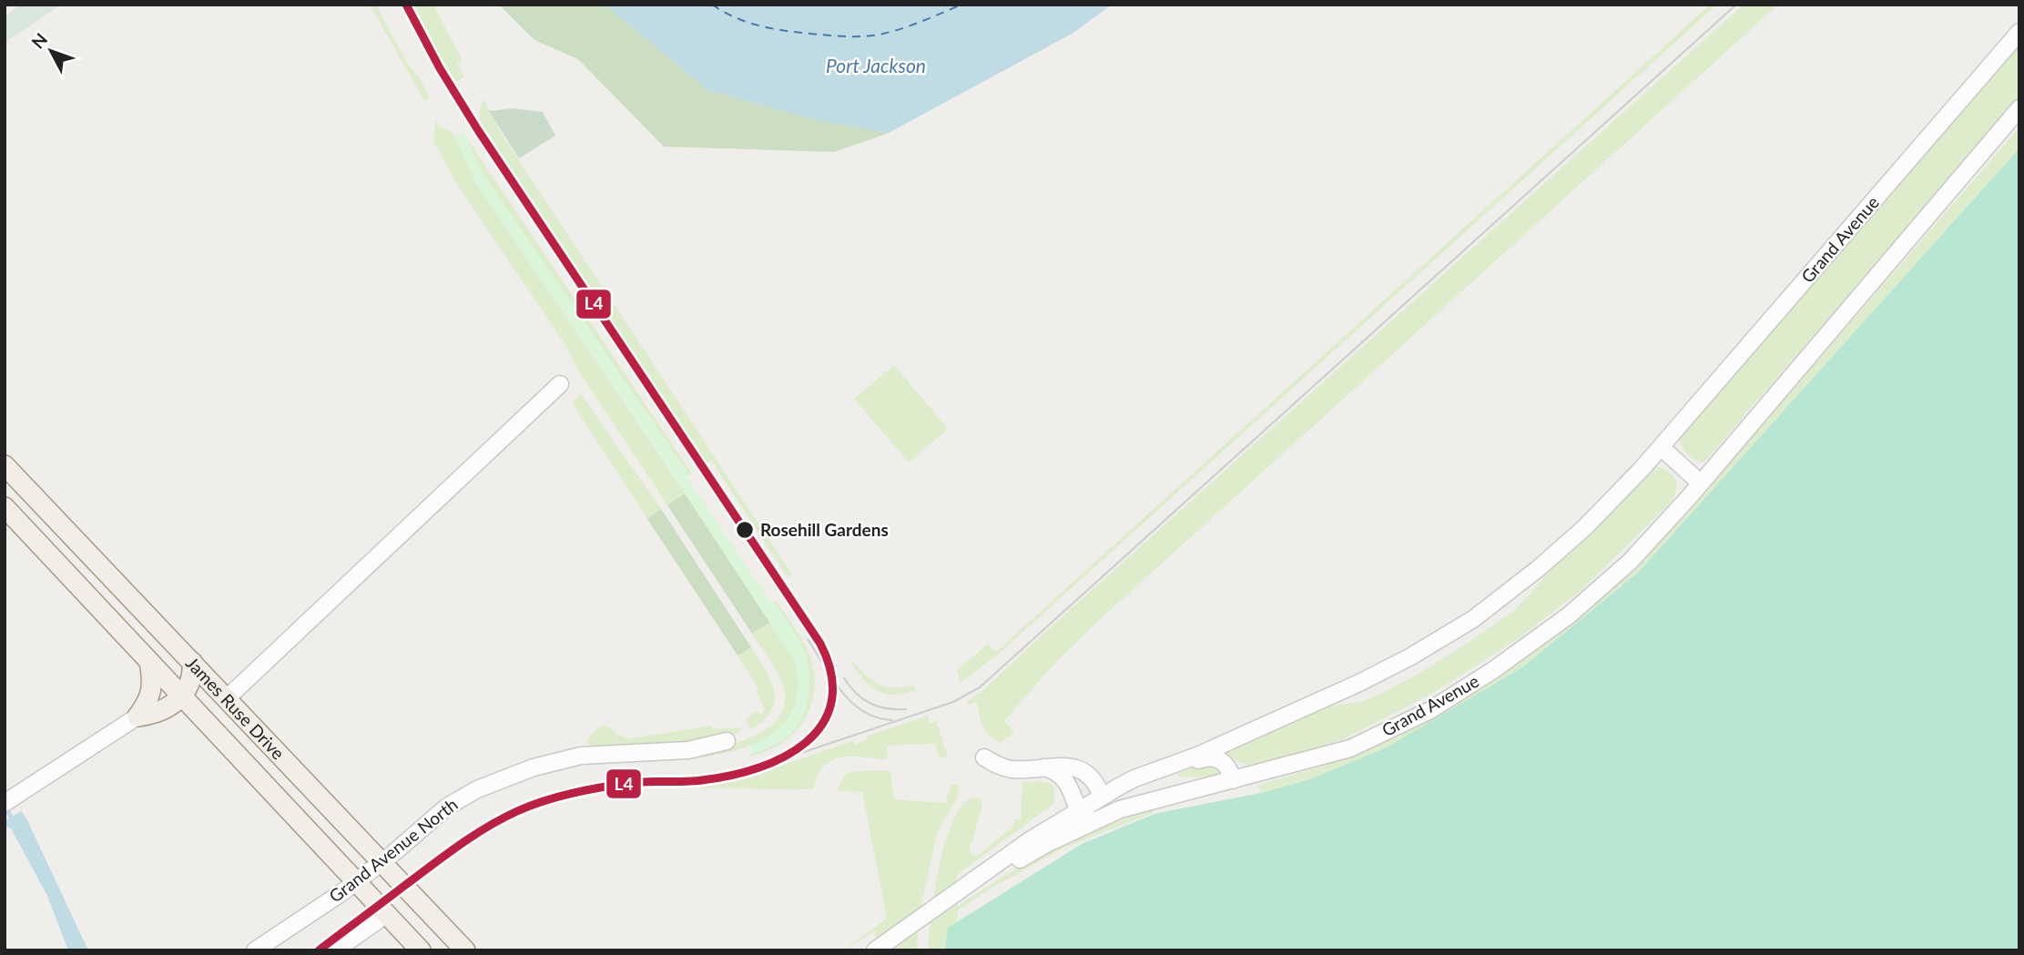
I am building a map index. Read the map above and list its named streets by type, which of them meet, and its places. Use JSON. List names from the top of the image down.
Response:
{
  "streets": {
    "main road": ["James Ruse Drive"],
    "street": ["Grand Avenue", "Grand Avenue North"]
  },
  "crossings": [
    ["James Ruse Drive", "Grand Avenue North"]
  ],
  "water": ["Port Jackson"],
  "places": ["Rosehill Gardens"],
  "lines": ["transit line L4"],
  "north": "top left"
}
